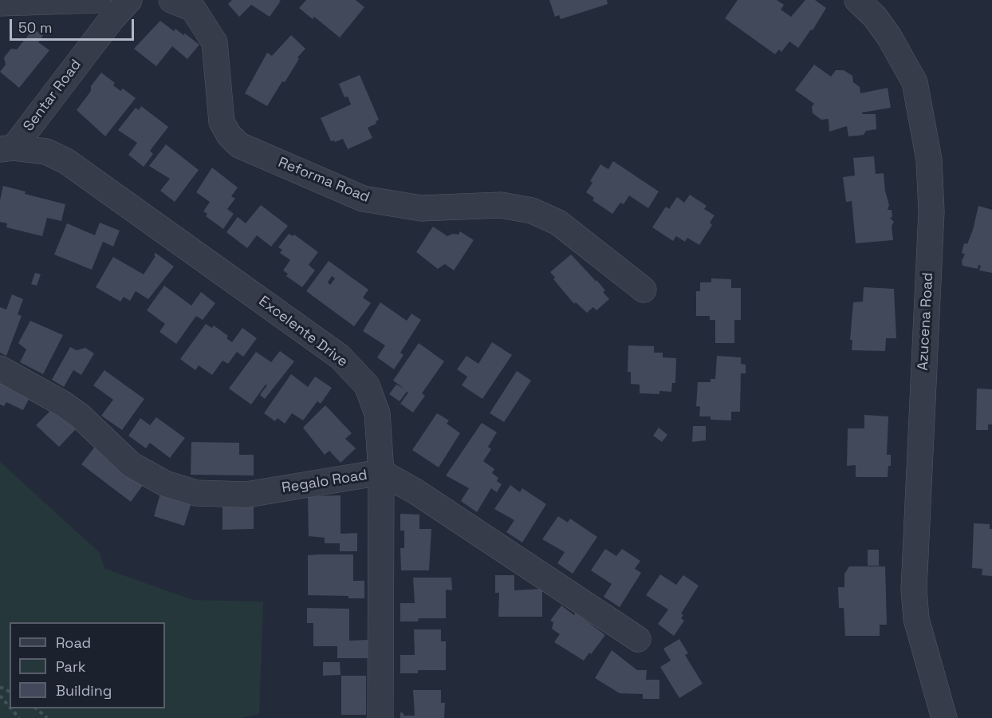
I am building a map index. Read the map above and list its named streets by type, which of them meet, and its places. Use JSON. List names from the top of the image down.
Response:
{
  "streets": {
    "street": [
      "Sentar Road",
      "Reforma Road",
      "Azucena Road",
      "Excelente Drive",
      "Regalo Road"
    ]
  },
  "crossings": [
    ["Sentar Road", "Excelente Drive"],
    ["Excelente Drive", "Regalo Road"]
  ],
  "legend": ["Road", "Park", "Building"],
  "scale_bar": "50 m"
}
